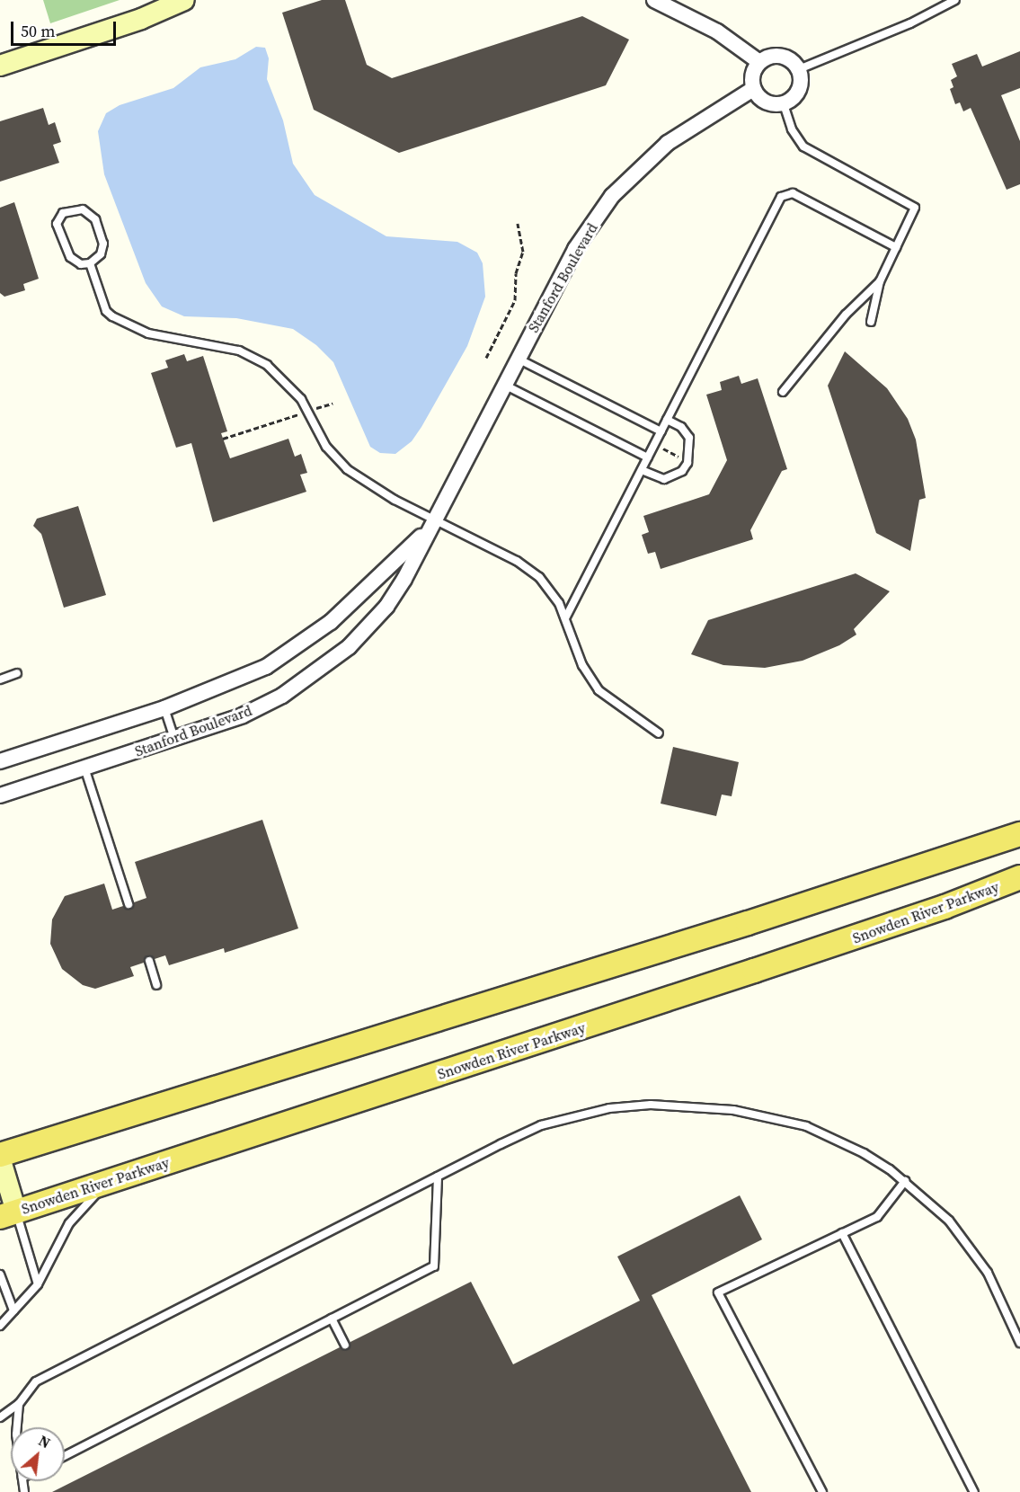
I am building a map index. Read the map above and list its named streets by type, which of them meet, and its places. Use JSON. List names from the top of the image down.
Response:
{
  "streets": {
    "main road": ["Snowden River Parkway"],
    "street": ["Stanford Boulevard"]
  },
  "scale_bar": "50 m",
  "north": "top right"
}
